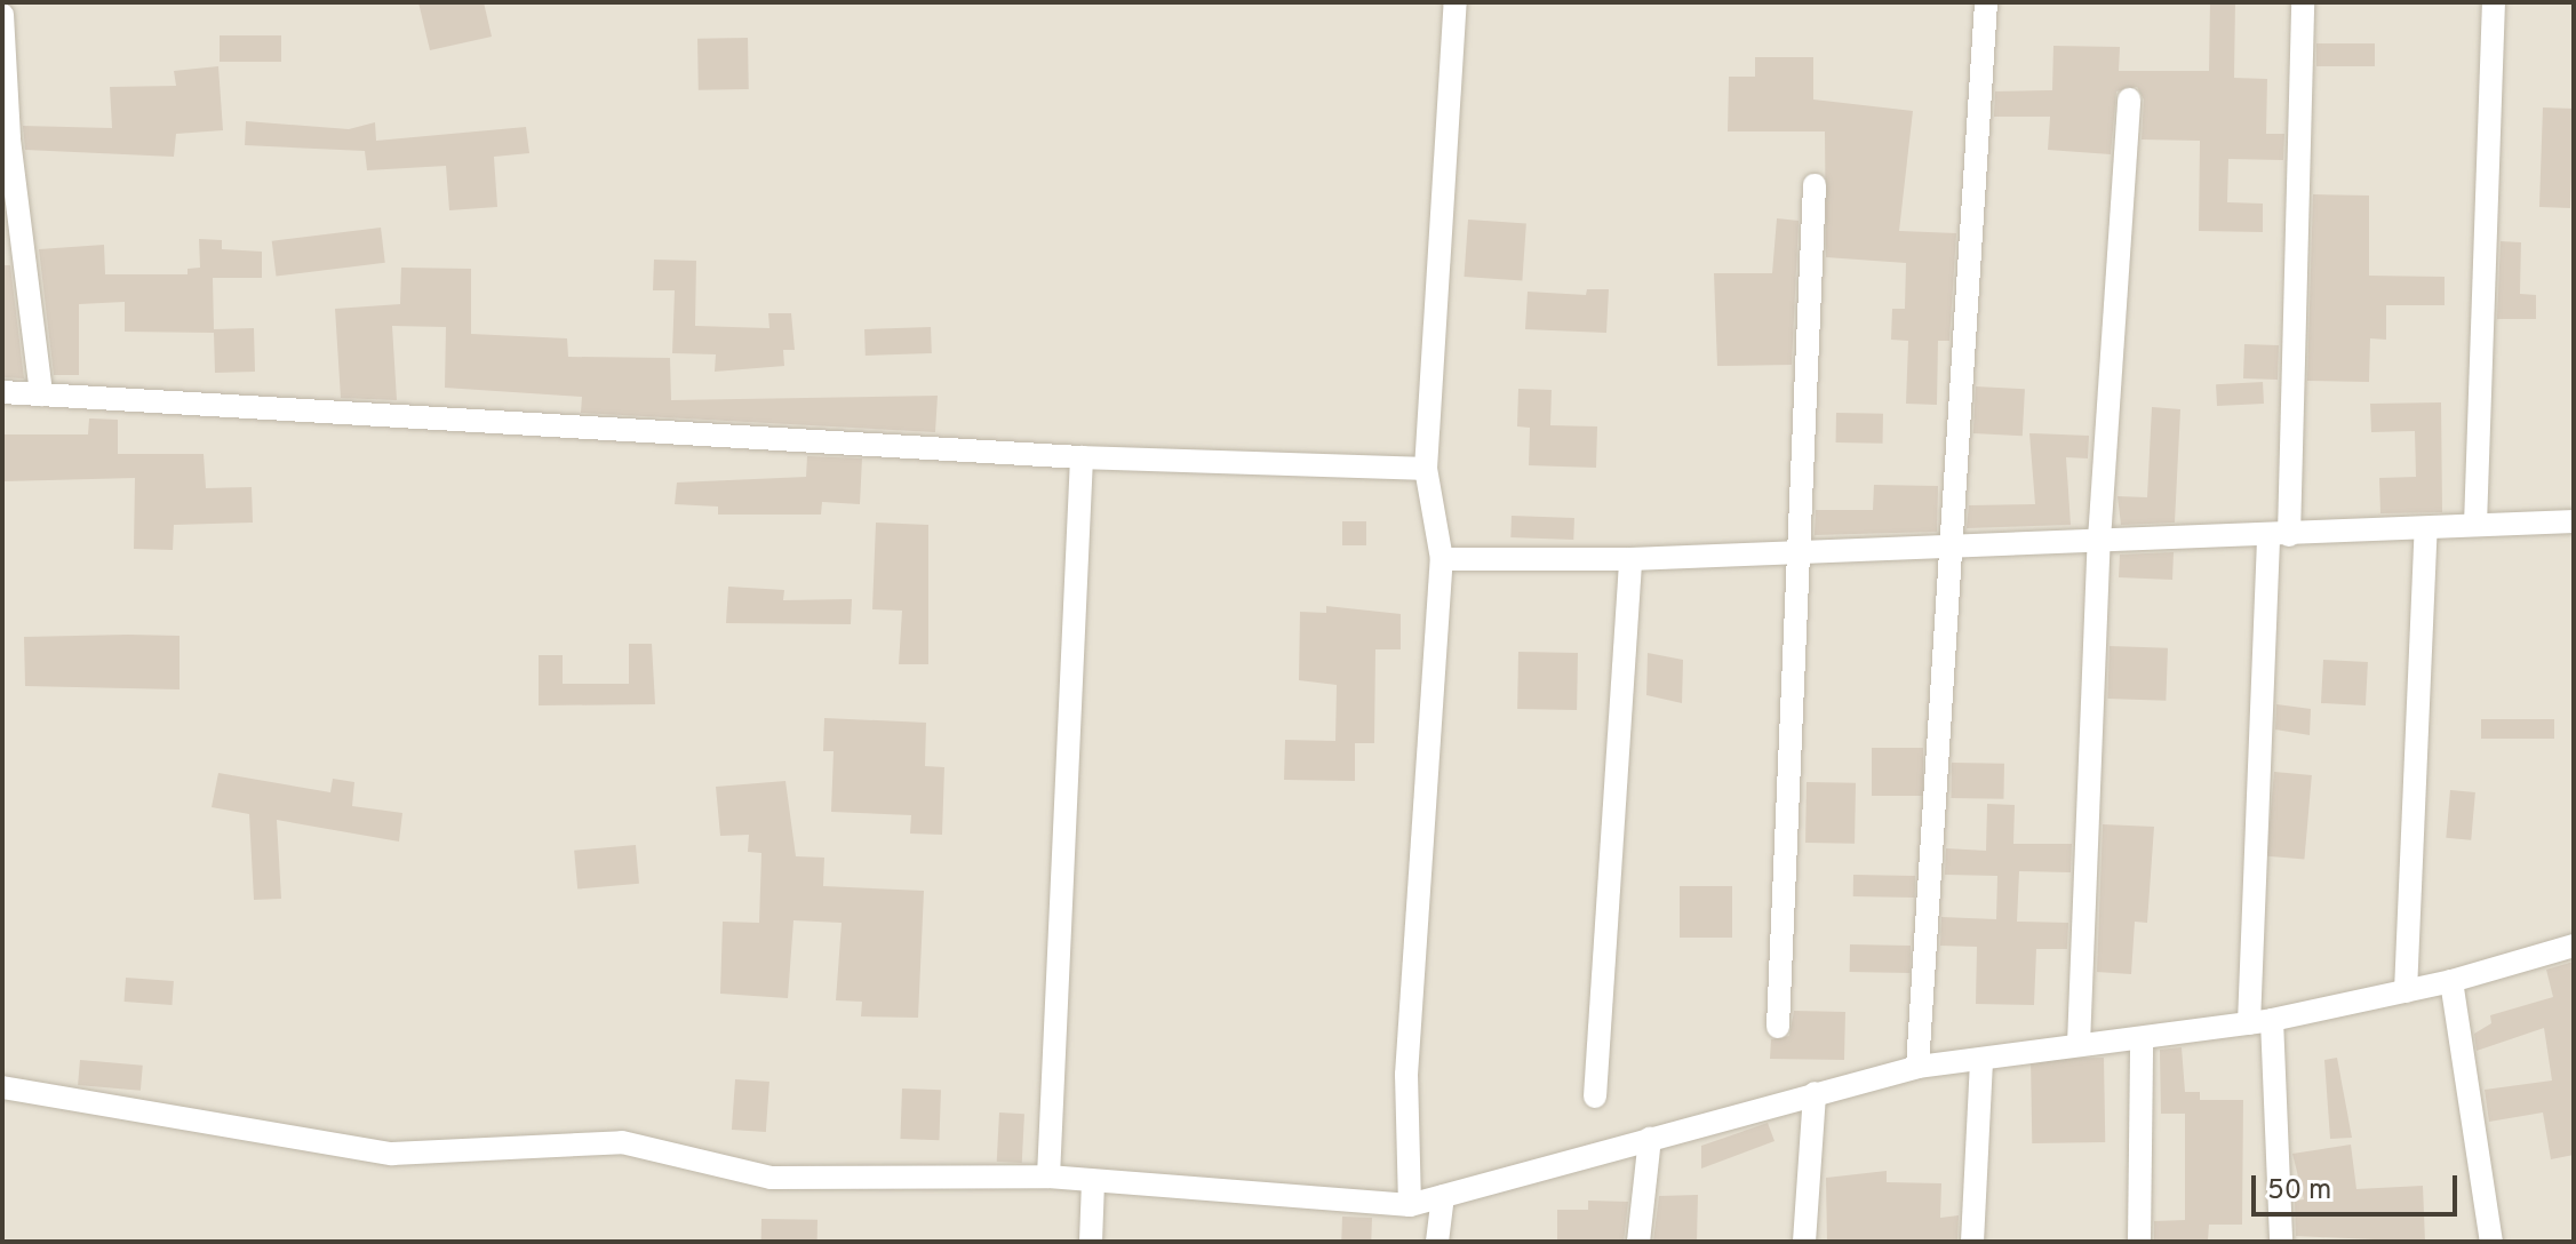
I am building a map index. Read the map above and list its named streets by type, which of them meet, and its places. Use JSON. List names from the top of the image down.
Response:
{
  "scale_bar": "50 m"
}
